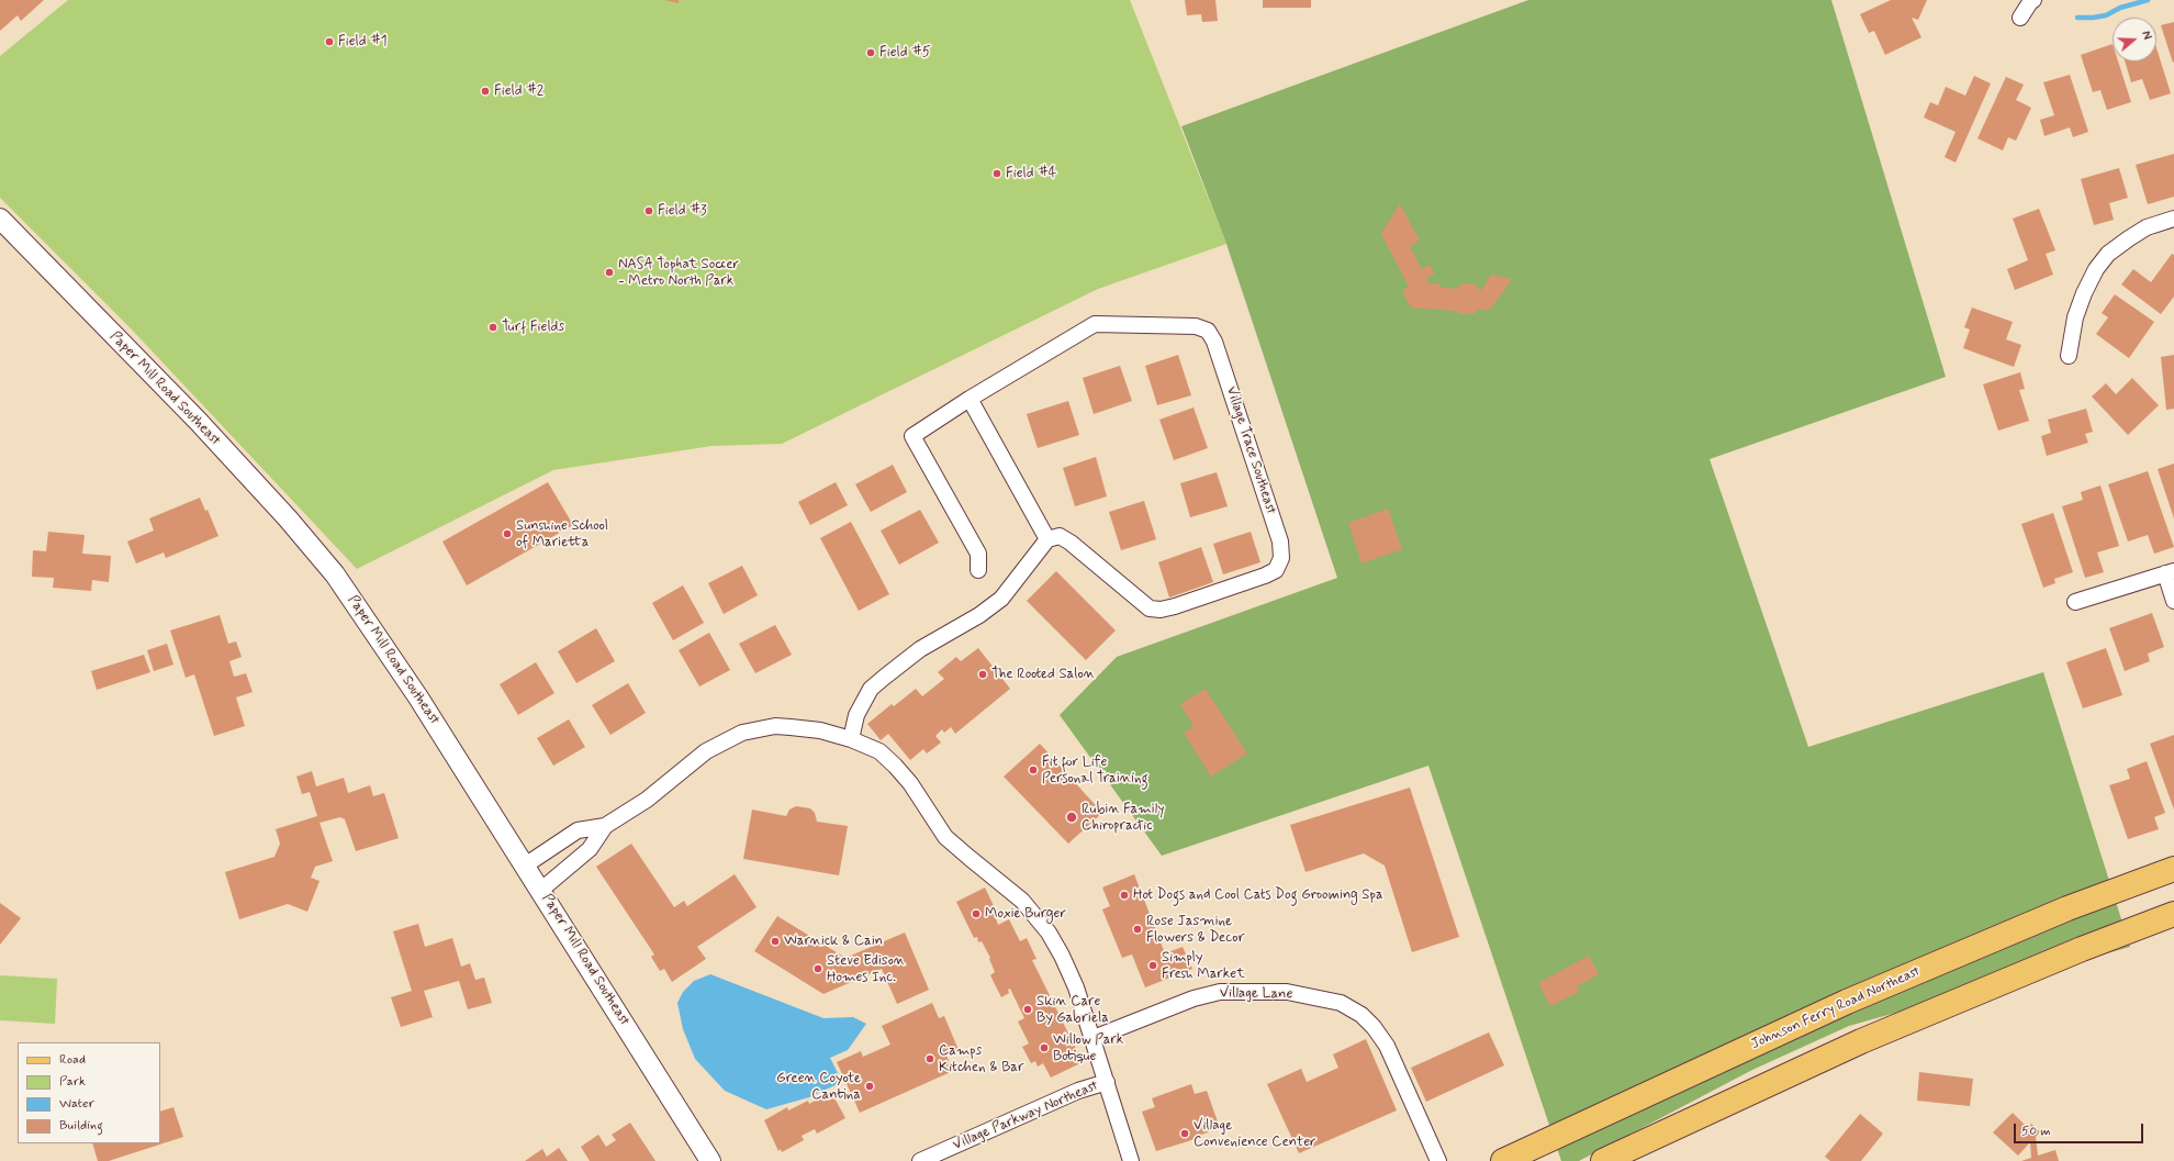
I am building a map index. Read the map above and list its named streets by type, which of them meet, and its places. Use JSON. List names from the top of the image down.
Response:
{
  "streets": {
    "main road": ["Johnson Ferry Road Northeast"],
    "street": [
      "Paper Mill Road Southeast",
      "Village Trace Southeast",
      "Village Lane",
      "Village Parkway Northeast"
    ]
  },
  "crossings": [
    ["Paper Mill Road Southeast", "Village Parkway Northeast"],
    ["Village Lane", "Village Parkway Northeast"]
  ],
  "places": [
    "Field #1",
    "Field #5",
    "Field #2",
    "Field #4",
    "Field #3",
    "NASA Tophat Soccer - Metro North Park",
    "Turf Fields",
    "Sunshine School of Marietta",
    "The Rooted Salon",
    "Fit for Life Personal Training",
    "Rubin Family Chiropractic",
    "Hot Dogs and Cool Cats Dog Grooming Spa",
    "Moxie Burger",
    "Rose Jasmine Flowers & Decor",
    "Warnick & Cain",
    "Simply Fresh Market",
    "Steve Edison Homes Inc.",
    "Skin Care By Gabriela",
    "Willow Park Botique",
    "Camps Kitchen & Bar",
    "Green Coyote Cantina",
    "Village Convenience Center"
  ],
  "legend": [
    "Road",
    "Park",
    "Water",
    "Building"
  ],
  "scale_bar": "50 m",
  "north": "right"
}
